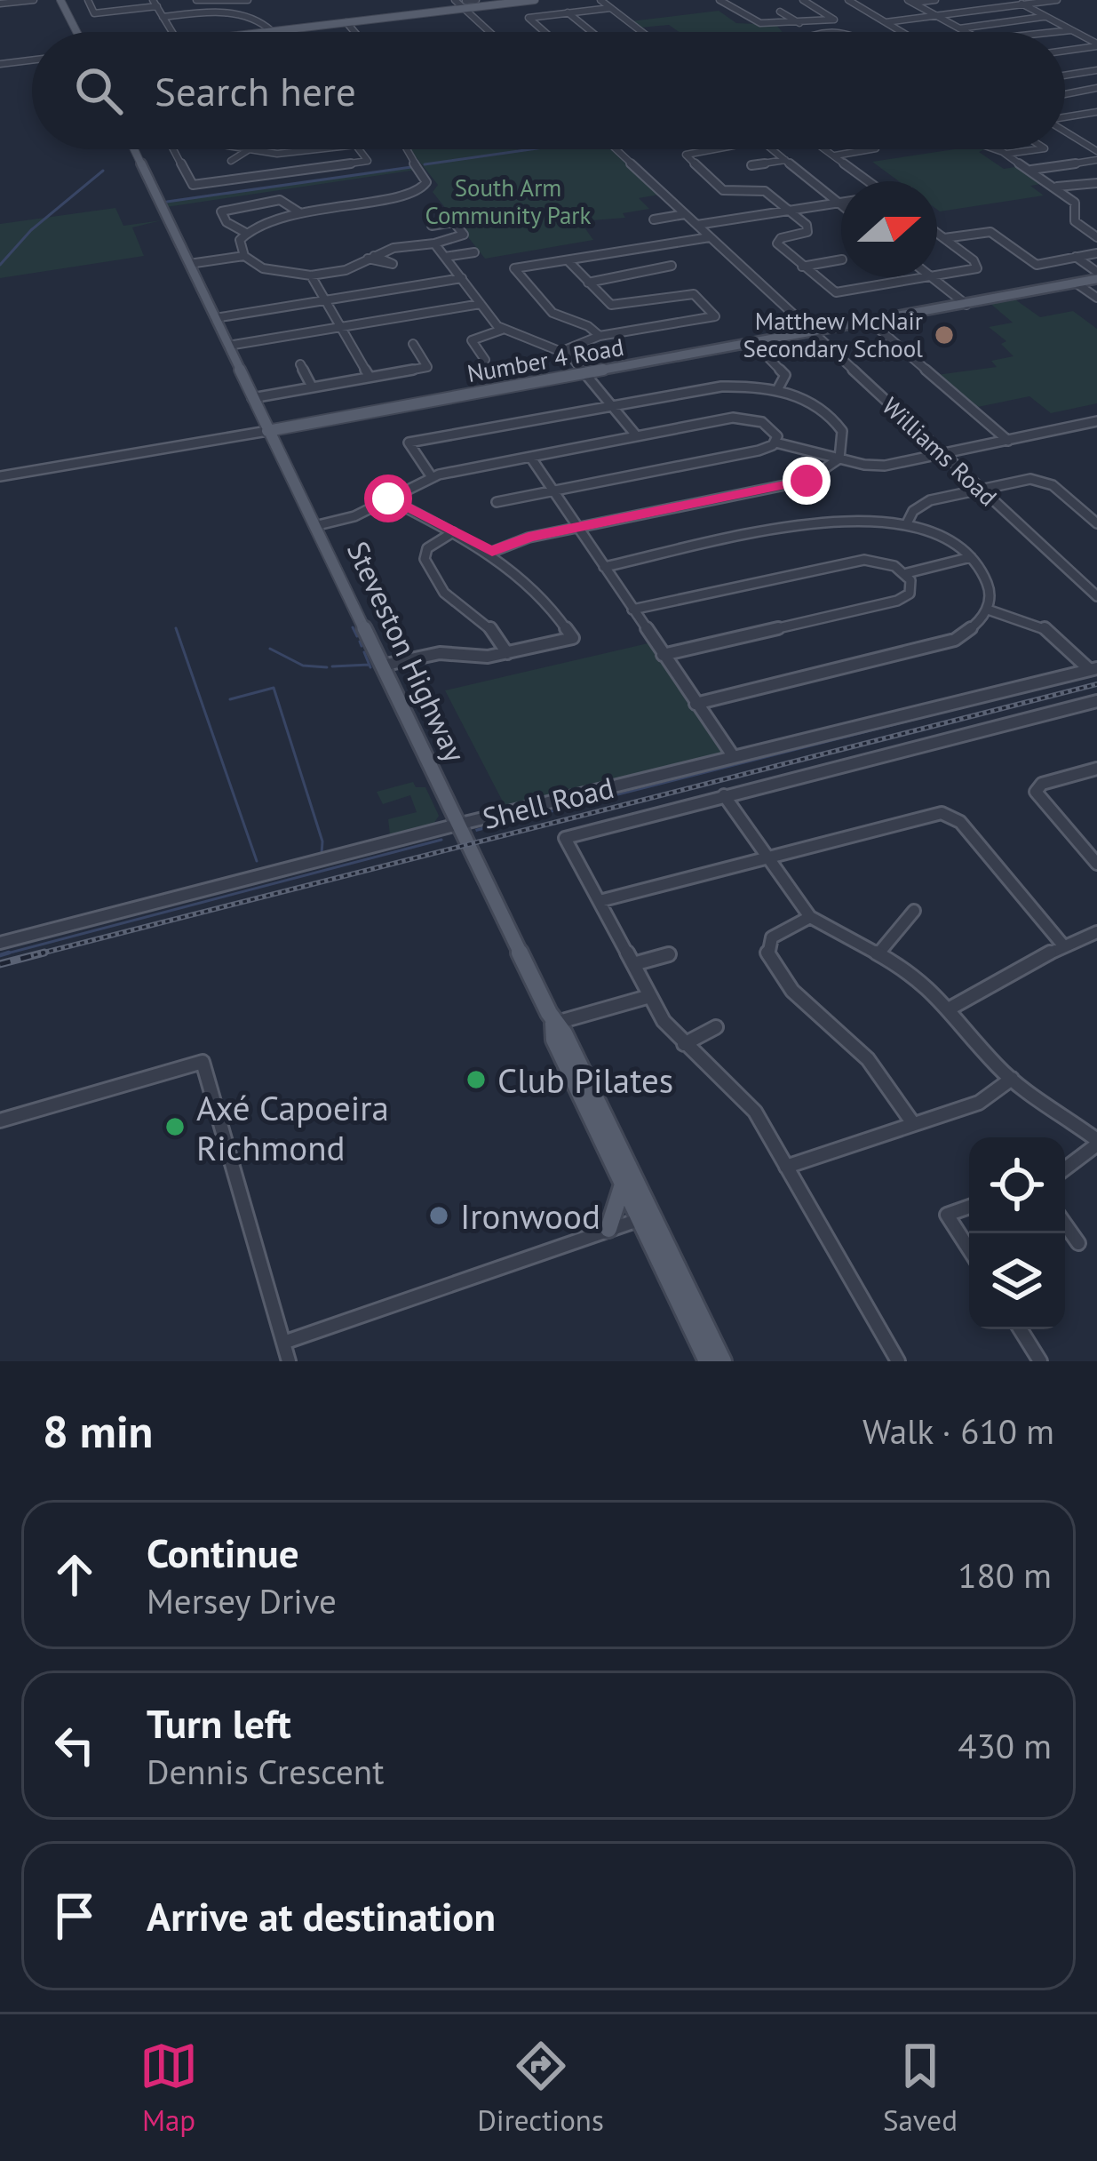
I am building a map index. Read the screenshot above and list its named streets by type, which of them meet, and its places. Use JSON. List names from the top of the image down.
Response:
{
  "streets": {
    "main road": ["Number 4 Road", "Steveston Highway"],
    "street": ["Williams Road", "Shell Road"]
  },
  "crossings": [
    ["Number 4 Road", "Williams Road"],
    ["Number 4 Road", "Steveston Highway"],
    ["Steveston Highway", "Shell Road"]
  ],
  "parks": ["South Arm Community Park"],
  "places": [
    "Matthew McNair Secondary School",
    "Club Pilates",
    "Axé Capoeira Richmond",
    "Ironwood"
  ],
  "north": "right",
  "page": {
    "search": "Search here",
    "heading": ["8 min", "Walk · 610 m"],
    "list": [
      ["Continue", "Mersey Drive", "180 m"],
      ["Turn left", "Dennis Crescent", "430 m"],
      "Arrive at destination"
    ],
    "nav": ["Map", "Directions", "Saved"]
  }
}
